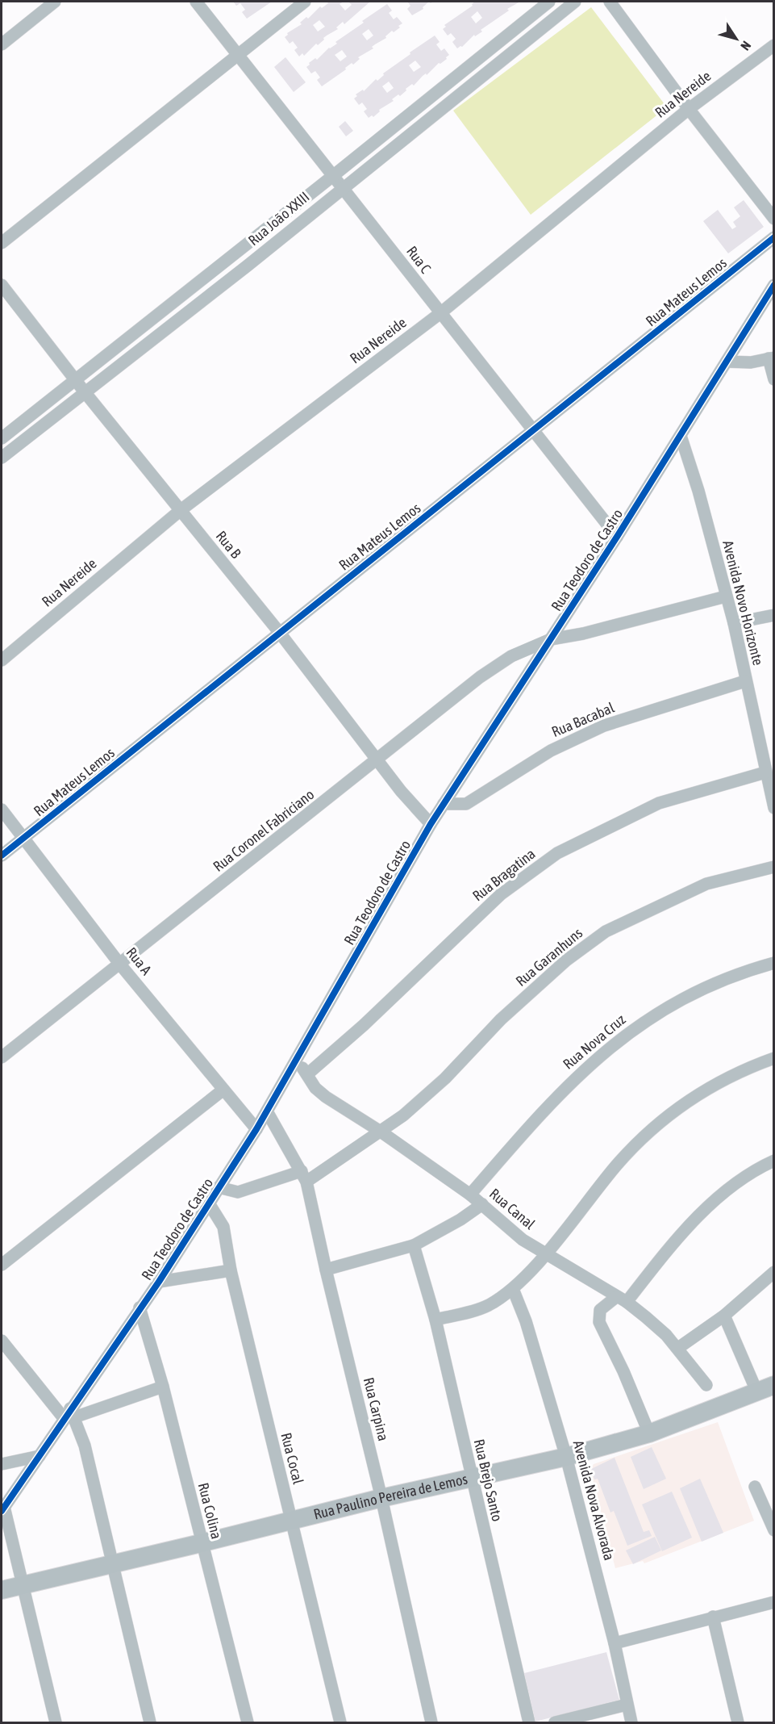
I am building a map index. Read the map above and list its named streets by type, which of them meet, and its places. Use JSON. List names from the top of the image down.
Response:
{
  "streets": {
    "street": [
      "Rua Nereide",
      "Rua João XXIII",
      "Rua C",
      "Rua Mateus Lemos",
      "Rua B",
      "Rua Teodoro de Castro",
      "Avenida Novo Horizonte",
      "Rua Bacabal",
      "Rua Coronel Fabriciano",
      "Rua Bragatina",
      "Rua Garanhuns",
      "Rua A",
      "Rua Nova Cruz",
      "Rua Canal",
      "Rua Carpina",
      "Rua Cocal",
      "Rua Brejo Santo",
      "Rua Paulino Pereira de Lemos",
      "Avenida Nova Alvorada",
      "Rua Colina"
    ]
  },
  "crossings": [
    ["Rua Nereide", "Rua C"],
    ["Rua Nereide", "Rua B"],
    ["Rua João XXIII", "Rua C"],
    ["Rua João XXIII", "Rua B"],
    ["Rua C", "Rua Mateus Lemos"],
    ["Rua C", "Rua Teodoro de Castro"],
    ["Rua Mateus Lemos", "Rua B"],
    ["Rua Mateus Lemos", "Rua A"],
    ["Rua B", "Rua Teodoro de Castro"],
    ["Rua B", "Rua Coronel Fabriciano"],
    ["Rua Teodoro de Castro", "Avenida Novo Horizonte"],
    ["Rua Teodoro de Castro", "Rua Bacabal"],
    ["Rua Teodoro de Castro", "Rua Coronel Fabriciano"],
    ["Rua Teodoro de Castro", "Rua Garanhuns"],
    ["Rua Teodoro de Castro", "Rua A"],
    ["Rua Teodoro de Castro", "Rua Canal"],
    ["Rua Teodoro de Castro", "Rua Carpina"],
    ["Rua Teodoro de Castro", "Rua Cocal"],
    ["Rua Teodoro de Castro", "Rua Colina"],
    ["Avenida Novo Horizonte", "Rua Bacabal"],
    ["Avenida Novo Horizonte", "Rua Coronel Fabriciano"],
    ["Avenida Novo Horizonte", "Rua Bragatina"],
    ["Rua Coronel Fabriciano", "Rua A"],
    ["Rua Bragatina", "Rua Canal"],
    ["Rua Garanhuns", "Rua Canal"],
    ["Rua Garanhuns", "Rua Carpina"],
    ["Rua Nova Cruz", "Rua Canal"],
    ["Rua Carpina", "Rua Paulino Pereira de Lemos"],
    ["Rua Cocal", "Rua Paulino Pereira de Lemos"],
    ["Rua Brejo Santo", "Rua Paulino Pereira de Lemos"],
    ["Rua Paulino Pereira de Lemos", "Avenida Nova Alvorada"],
    ["Rua Paulino Pereira de Lemos", "Rua Colina"]
  ],
  "north": "bottom right"
}
